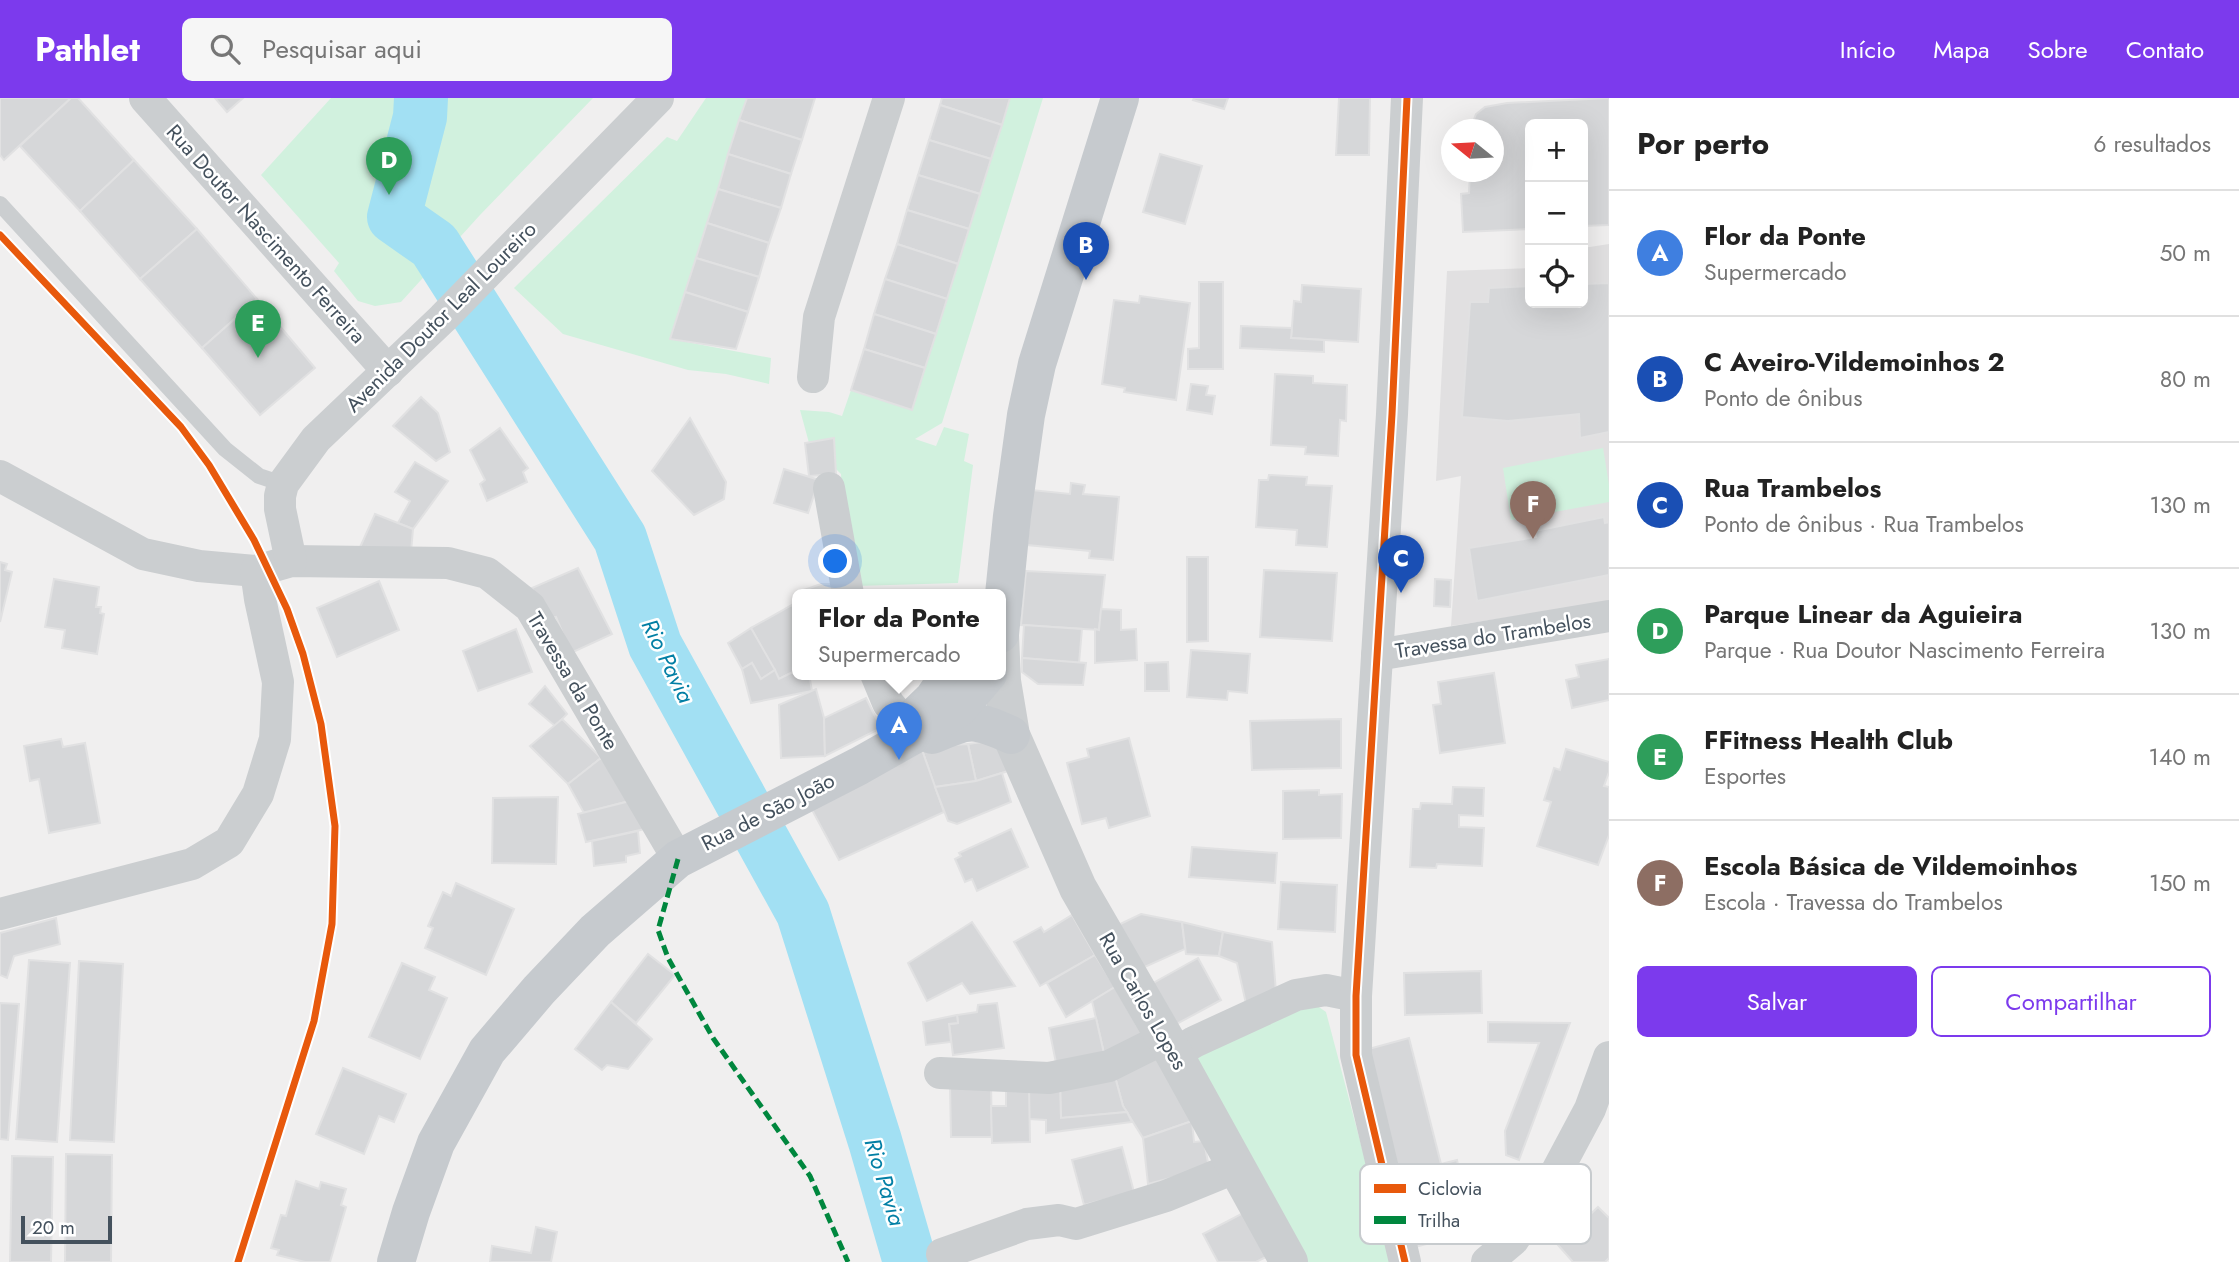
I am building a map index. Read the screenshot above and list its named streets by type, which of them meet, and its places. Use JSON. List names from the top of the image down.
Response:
{
  "streets": {
    "main road": ["Rua de São João"],
    "street": [
      "Rua Doutor Nascimento Ferreira",
      "Avenida Doutor Leal Loureiro",
      "Travessa do Trambelos",
      "Travessa da Ponte",
      "Rua Carlos Lopes"
    ]
  },
  "crossings": [
    ["Rua Doutor Nascimento Ferreira", "Avenida Doutor Leal Loureiro"],
    ["Travessa da Ponte", "Rua de São João"]
  ],
  "water": ["Rio Pavia"],
  "legend": ["Ciclovia", "Trilha"],
  "scale_bar": "20 m",
  "north": "left",
  "page": {
    "header": "Pathlet",
    "search": "Pesquisar aqui",
    "nav": [
      "Início",
      "Mapa",
      "Sobre",
      "Contato"
    ],
    "heading": ["Por perto", "6 resultados"],
    "map_buttons": ["+", "−"],
    "pins": [
      "D",
      "B",
      "E",
      "F",
      "C",
      "A"
    ],
    "list": [
      {
        "mark": "A",
        "name": "Flor da Ponte",
        "note": "Supermercado",
        "value": "50 m"
      },
      {
        "mark": "B",
        "name": "C Aveiro-Vildemoinhos 2",
        "note": "Ponto de ônibus",
        "value": "80 m"
      },
      {
        "mark": "C",
        "name": "Rua Trambelos",
        "note": "Ponto de ônibus · Rua Trambelos",
        "value": "130 m"
      },
      {
        "mark": "D",
        "name": "Parque Linear da Aguieira",
        "note": "Parque · Rua Doutor Nascimento Ferreira",
        "value": "130 m"
      },
      {
        "mark": "E",
        "name": "FFitness Health Club",
        "note": "Esportes",
        "value": "140 m"
      },
      {
        "mark": "F",
        "name": "Escola Básica de Vildemoinhos",
        "note": "Escola · Travessa do Trambelos",
        "value": "150 m"
      }
    ],
    "popup": ["Flor da Ponte", "Supermercado"],
    "buttons": ["Salvar", "Compartilhar"],
    "scale": "20 m"
  }
}
